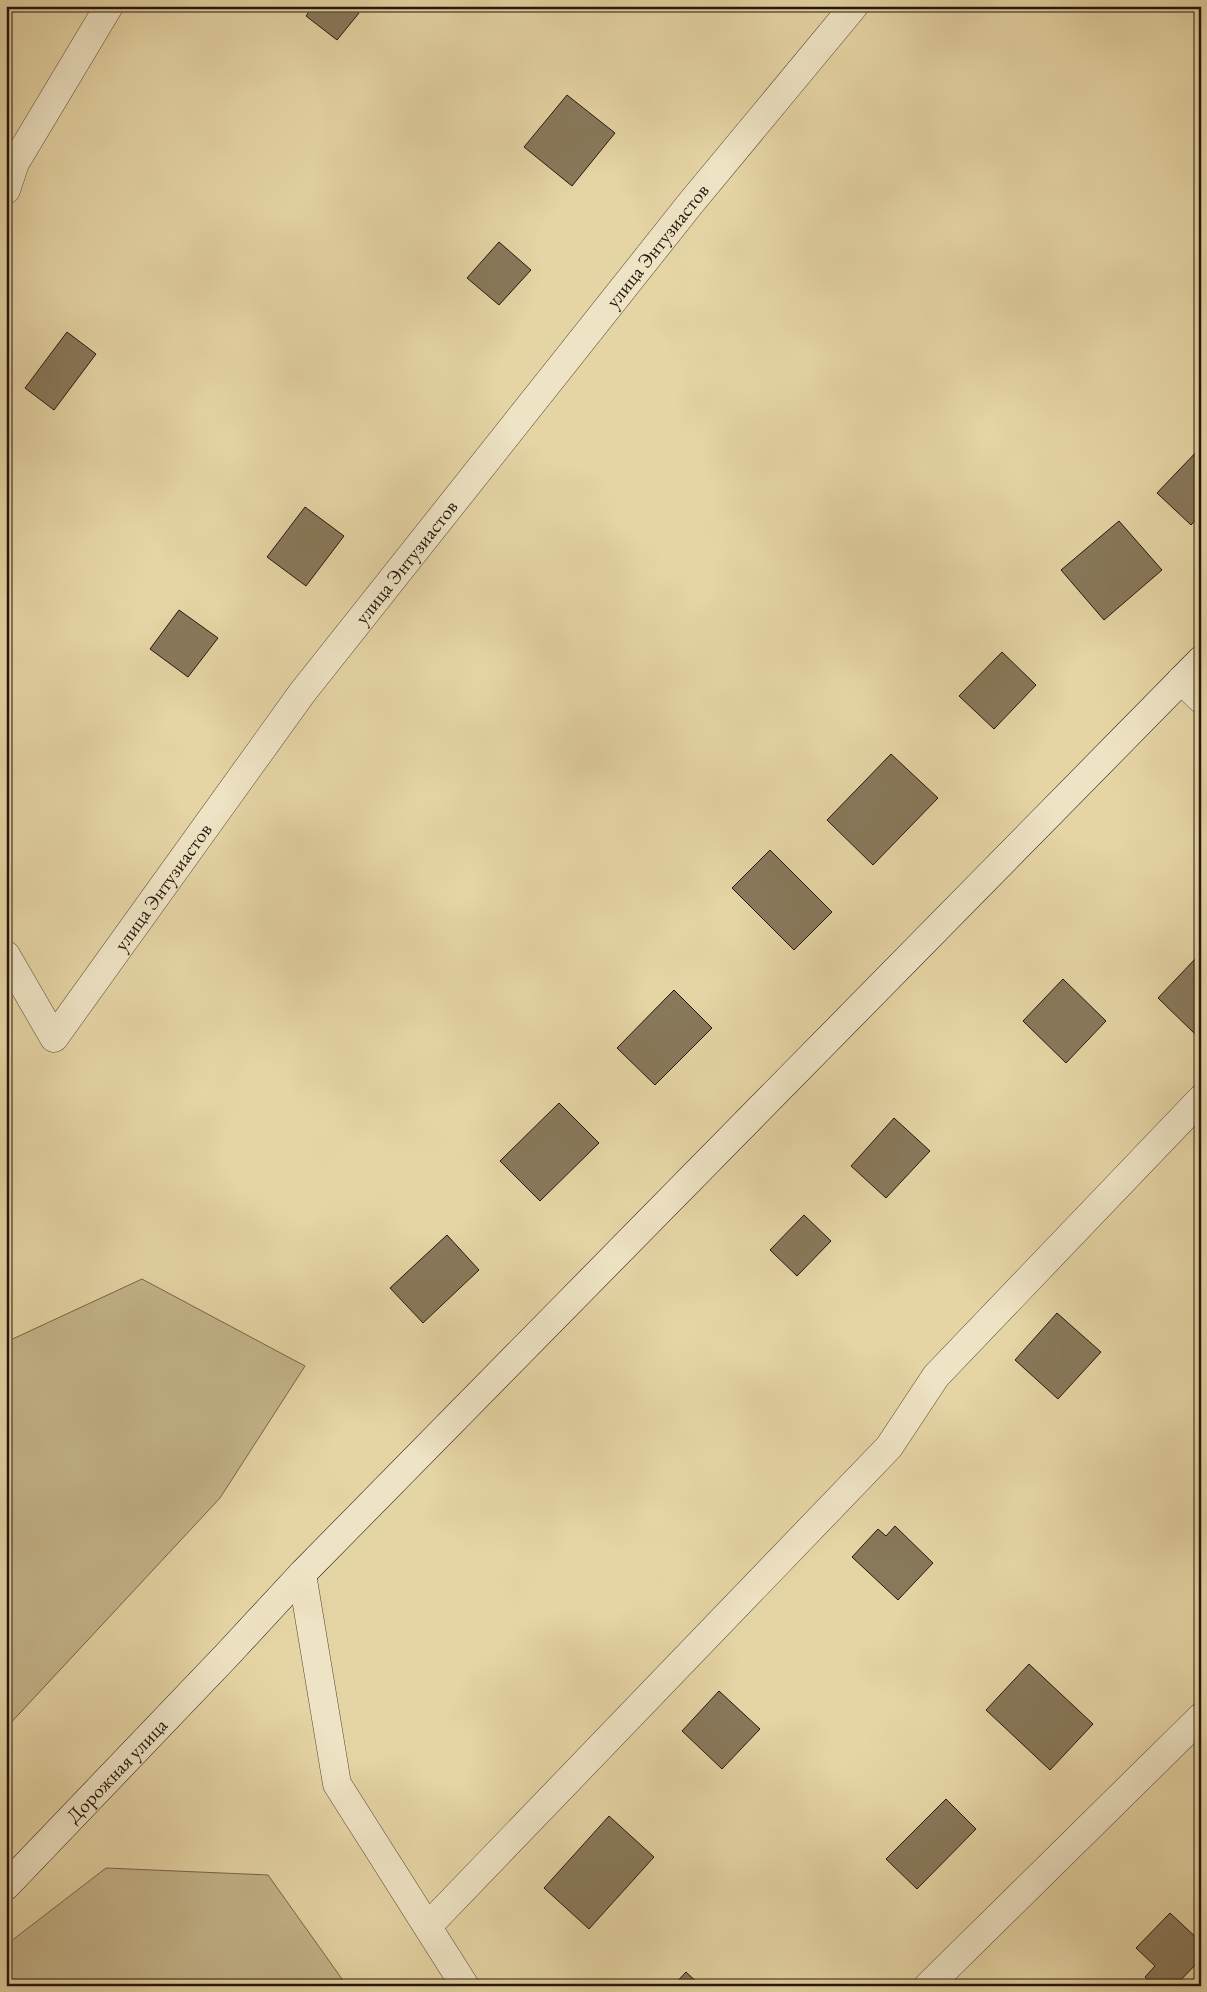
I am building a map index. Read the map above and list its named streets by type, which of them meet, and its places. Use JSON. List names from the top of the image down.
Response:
{
  "streets": {
    "street": ["улица Энтузиастов", "Дорожная улица"]
  }
}
